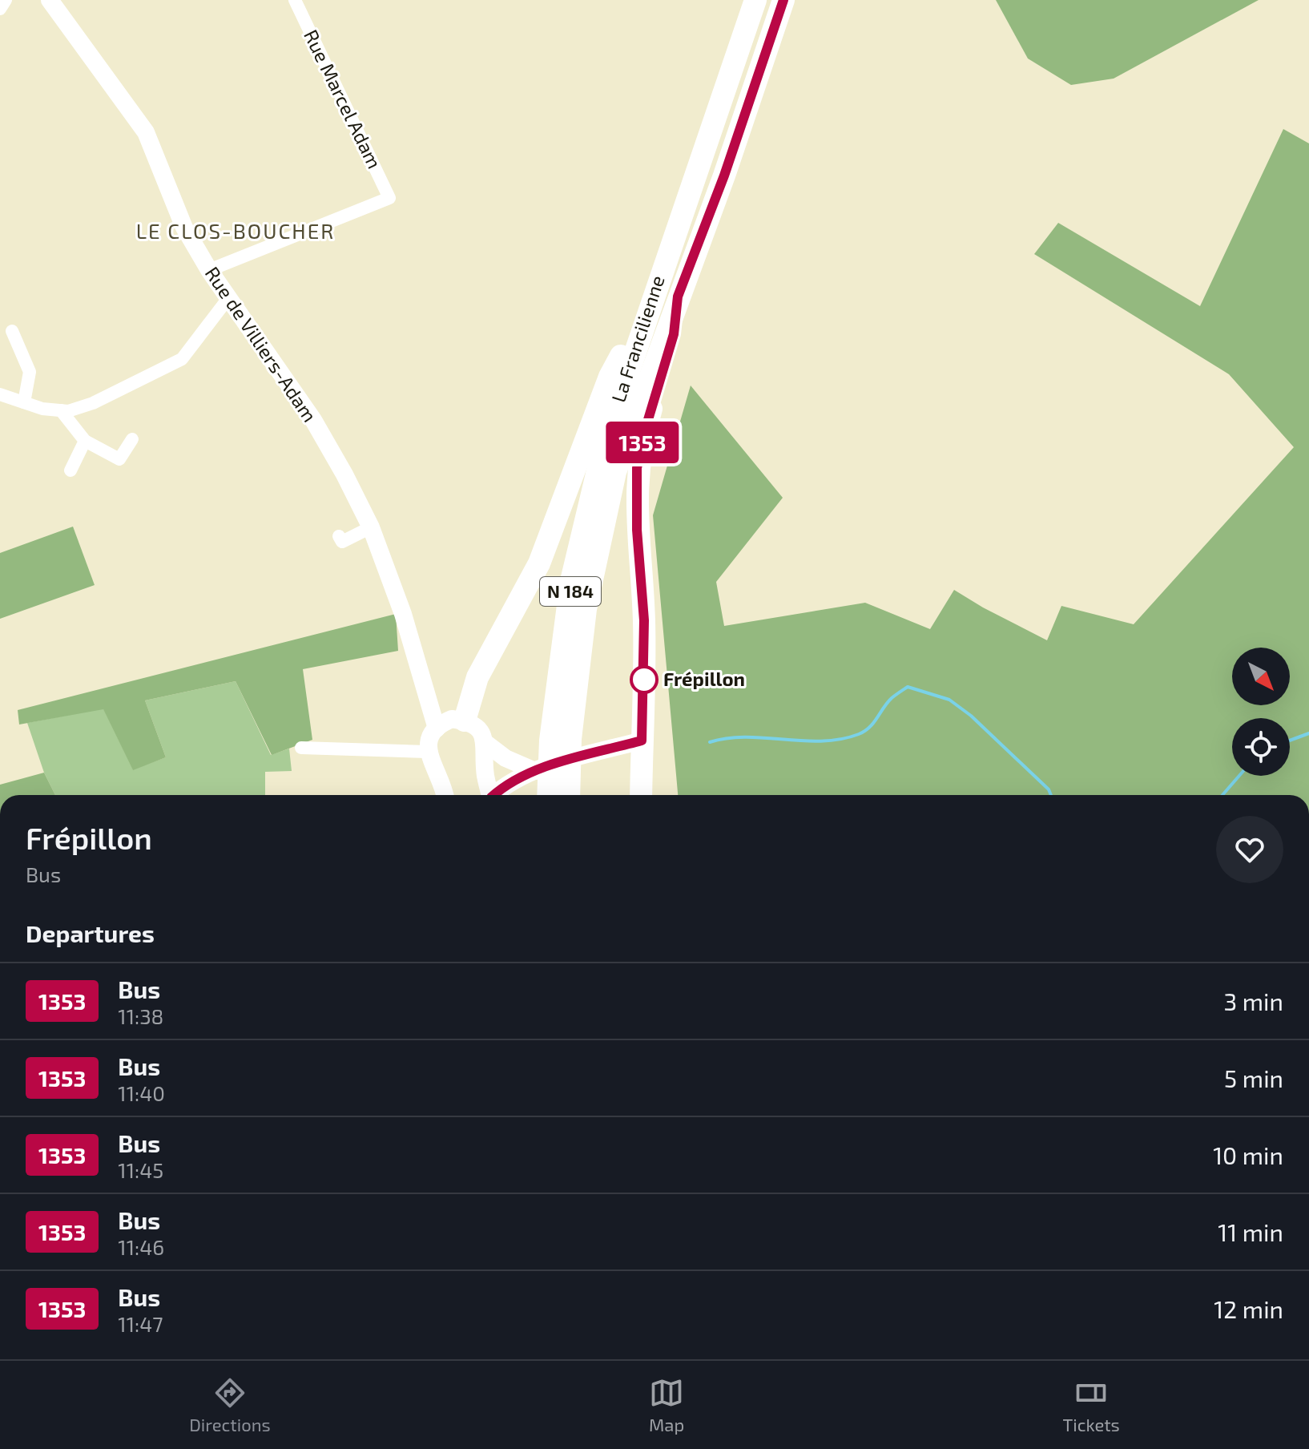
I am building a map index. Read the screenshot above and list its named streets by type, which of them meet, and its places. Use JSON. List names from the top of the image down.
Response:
{
  "streets": {
    "highway": ["La Francilienne", "N 184"],
    "street": ["Rue Marcel Adam", "Rue de Villiers-Adam"]
  },
  "crossings": [
    ["Rue Marcel Adam", "Rue de Villiers-Adam"]
  ],
  "districts": ["LE CLOS-BOUCHER"],
  "places": ["Frépillon"],
  "lines": ["bus line 1353"],
  "north": "bottom right",
  "page": {
    "on_map": "1353",
    "heading": [
      ["Frépillon", "Bus"],
      "Departures"
    ],
    "list": [
      {
        "mark": "1353",
        "name": "Bus",
        "note": "11:38",
        "value": "3 min"
      },
      {
        "mark": "1353",
        "name": "Bus",
        "note": "11:40",
        "value": "5 min"
      },
      {
        "mark": "1353",
        "name": "Bus",
        "note": "11:45",
        "value": "10 min"
      },
      {
        "mark": "1353",
        "name": "Bus",
        "note": "11:46",
        "value": "11 min"
      },
      {
        "mark": "1353",
        "name": "Bus",
        "note": "11:47",
        "value": "12 min"
      }
    ],
    "tabs": ["Directions", "Map", "Tickets"]
  }
}
